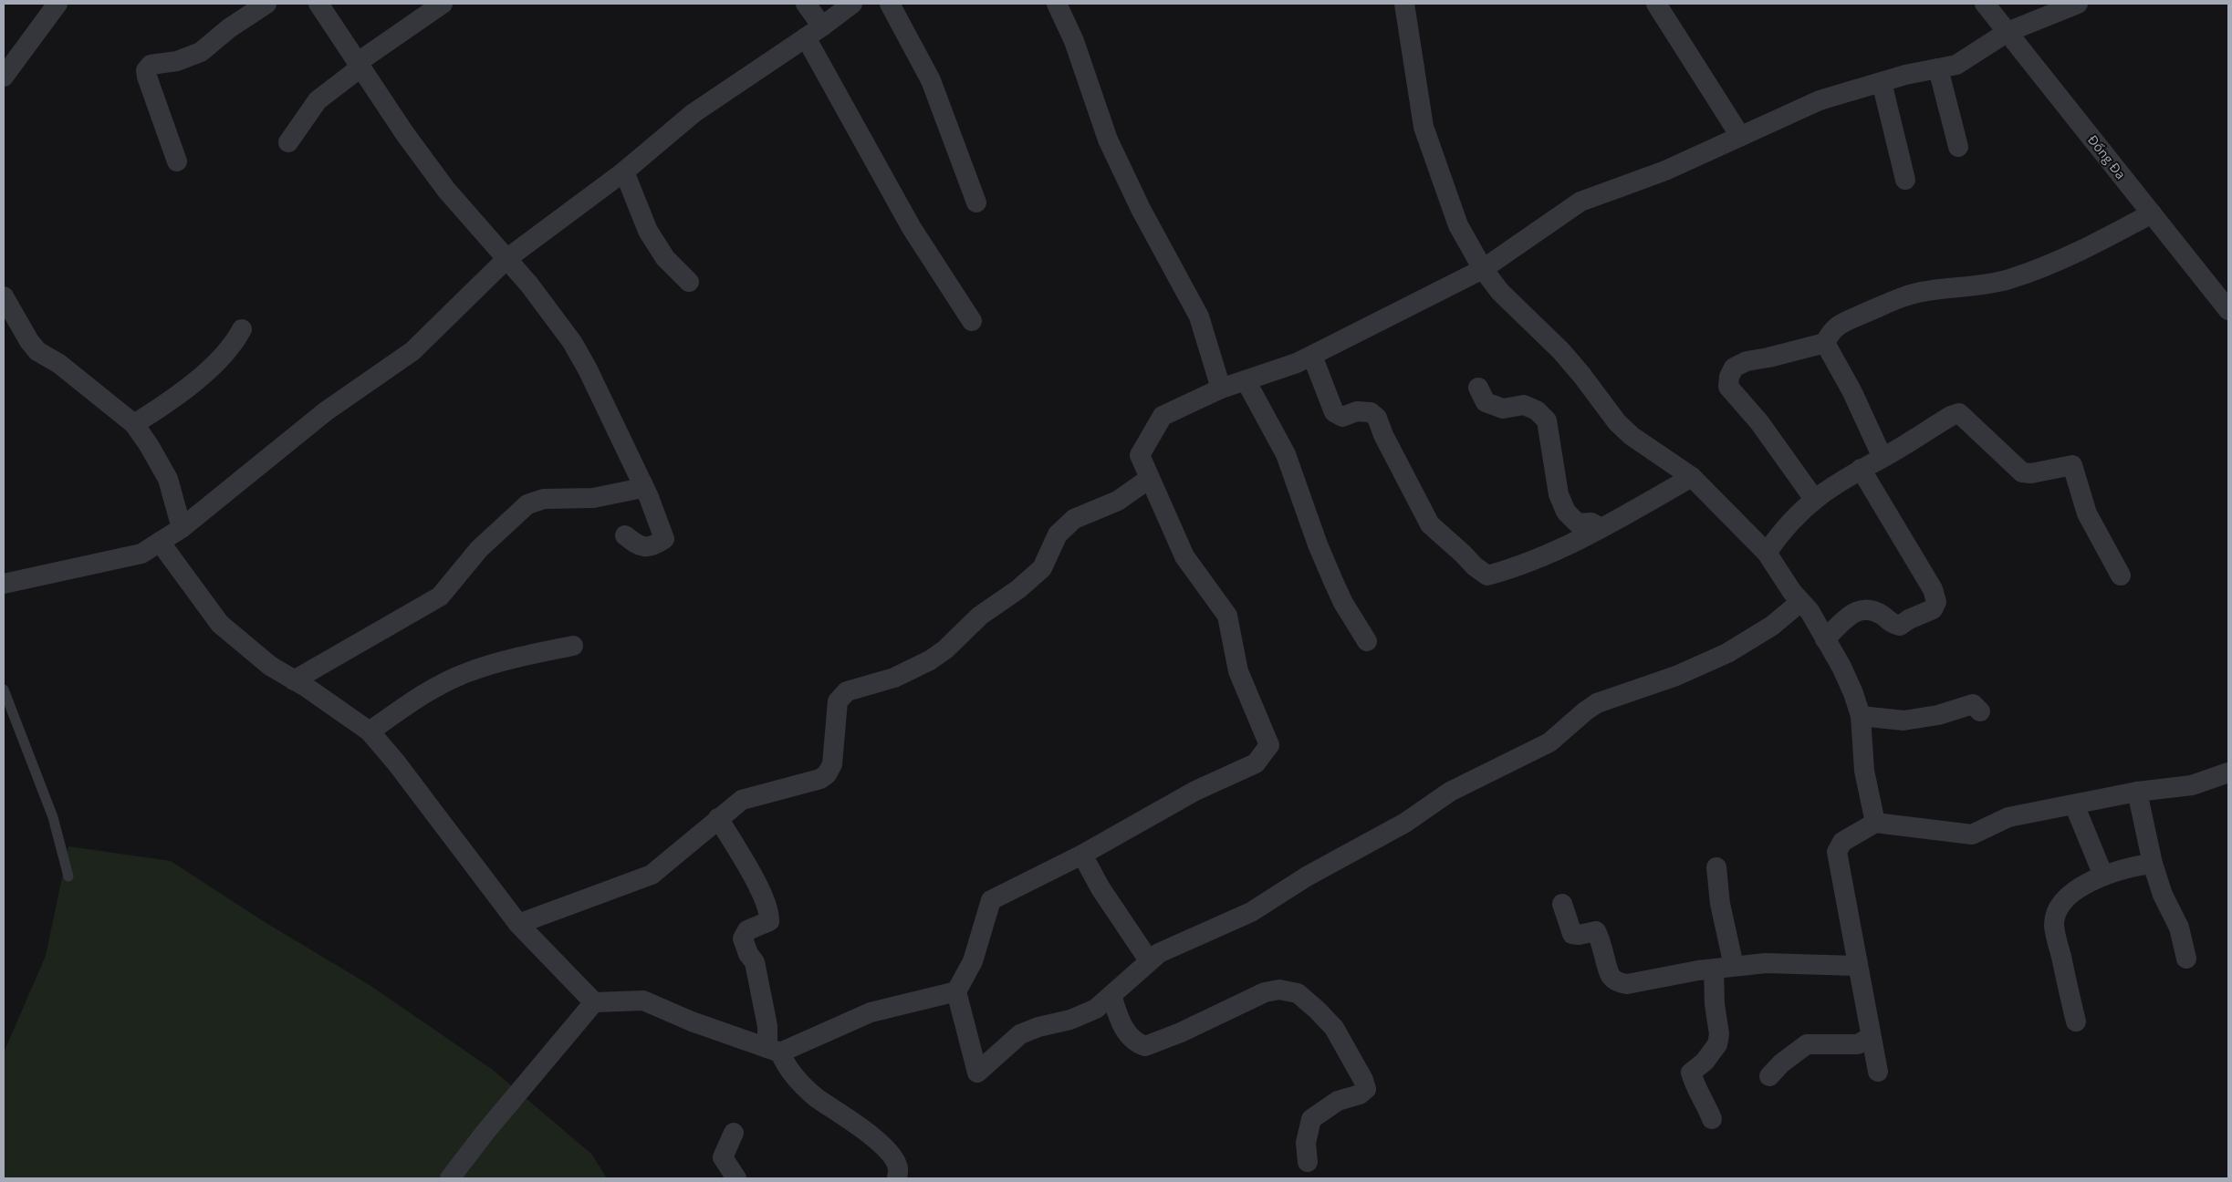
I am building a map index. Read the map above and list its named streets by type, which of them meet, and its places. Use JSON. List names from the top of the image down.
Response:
{
  "streets": {
    "street": ["Đống Đa"]
  }
}
